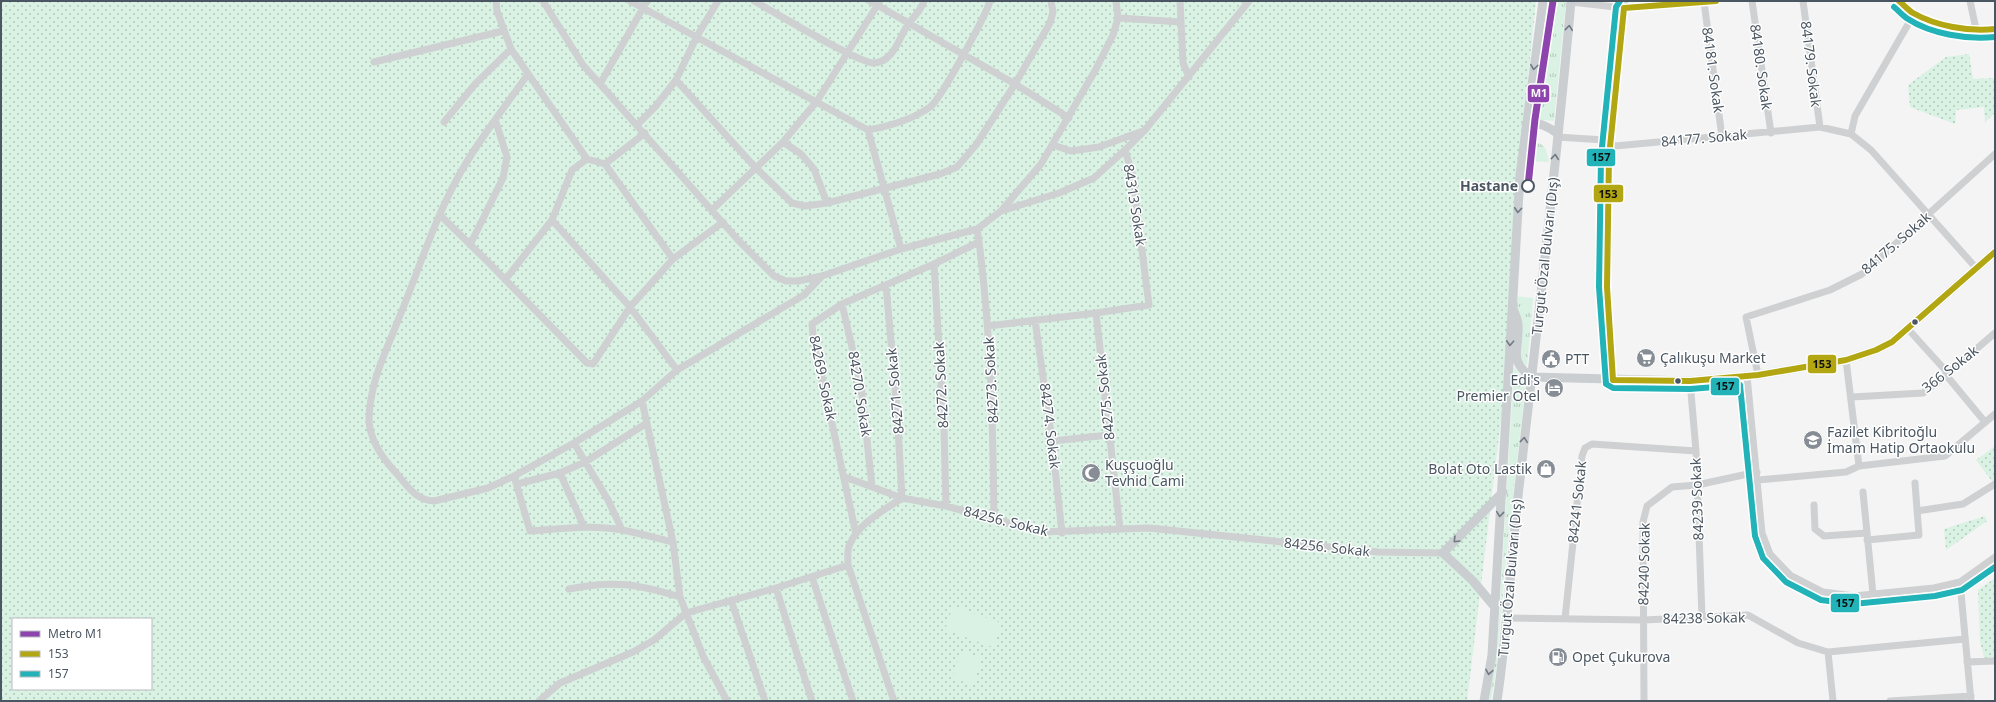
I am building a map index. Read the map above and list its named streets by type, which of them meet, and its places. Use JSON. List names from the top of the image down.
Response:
{
  "streets": {
    "main road": ["Turgut Özal Bulvarı (Dış)"],
    "street": [
      "84179. Sokak",
      "84180. Sokak",
      "84181. Sokak",
      "84177. Sokak",
      "84313 Sokak",
      "84175. Sokak",
      "366 Sokak",
      "84269. Sokak",
      "84273. Sokak",
      "84272. Sokak",
      "84271. Sokak",
      "84270. Sokak",
      "84275. Sokak",
      "84274. Sokak",
      "84239 Sokak",
      "84241 Sokak",
      "84256. Sokak",
      "84240 Sokak",
      "84238 Sokak"
    ]
  },
  "crossings": [
    ["84179. Sokak", "84177. Sokak"],
    ["84180. Sokak", "84177. Sokak"],
    ["84181. Sokak", "84177. Sokak"],
    ["84177. Sokak", "84175. Sokak"],
    ["84177. Sokak", "Turgut Özal Bulvarı (Dış)"],
    ["84313 Sokak", "84275. Sokak"],
    ["Turgut Özal Bulvarı (Dış)", "84238 Sokak"],
    ["84269. Sokak", "84273. Sokak"],
    ["84269. Sokak", "84272. Sokak"],
    ["84269. Sokak", "84271. Sokak"],
    ["84269. Sokak", "84270. Sokak"],
    ["84269. Sokak", "84256. Sokak"],
    ["84273. Sokak", "84256. Sokak"],
    ["84272. Sokak", "84256. Sokak"],
    ["84271. Sokak", "84256. Sokak"],
    ["84270. Sokak", "84256. Sokak"],
    ["84275. Sokak", "84256. Sokak"],
    ["84274. Sokak", "84256. Sokak"],
    ["84239 Sokak", "84241 Sokak"],
    ["84239 Sokak", "84240 Sokak"],
    ["84239 Sokak", "84238 Sokak"],
    ["84241 Sokak", "84238 Sokak"],
    ["84240 Sokak", "84238 Sokak"]
  ],
  "places": {
    "other": ["Hastane"],
    "supermarket": ["Çalıkuşu Market"],
    "public building": ["PTT"],
    "hotel": ["Edi's Premier Otel"],
    "school or university": ["Fazilet Kibritoğlu İmam Hatip Ortaokulu"],
    "shop": ["Bolat Oto Lastik"],
    "mosque": ["Kuşçuoğlu Tevhid Cami"],
    "fuel station": ["Opet Çukurova"]
  },
  "lines": ["metro line M1", "transit line 153", "transit line 157"],
  "legend": ["Metro M1", "153", "157"]
}
